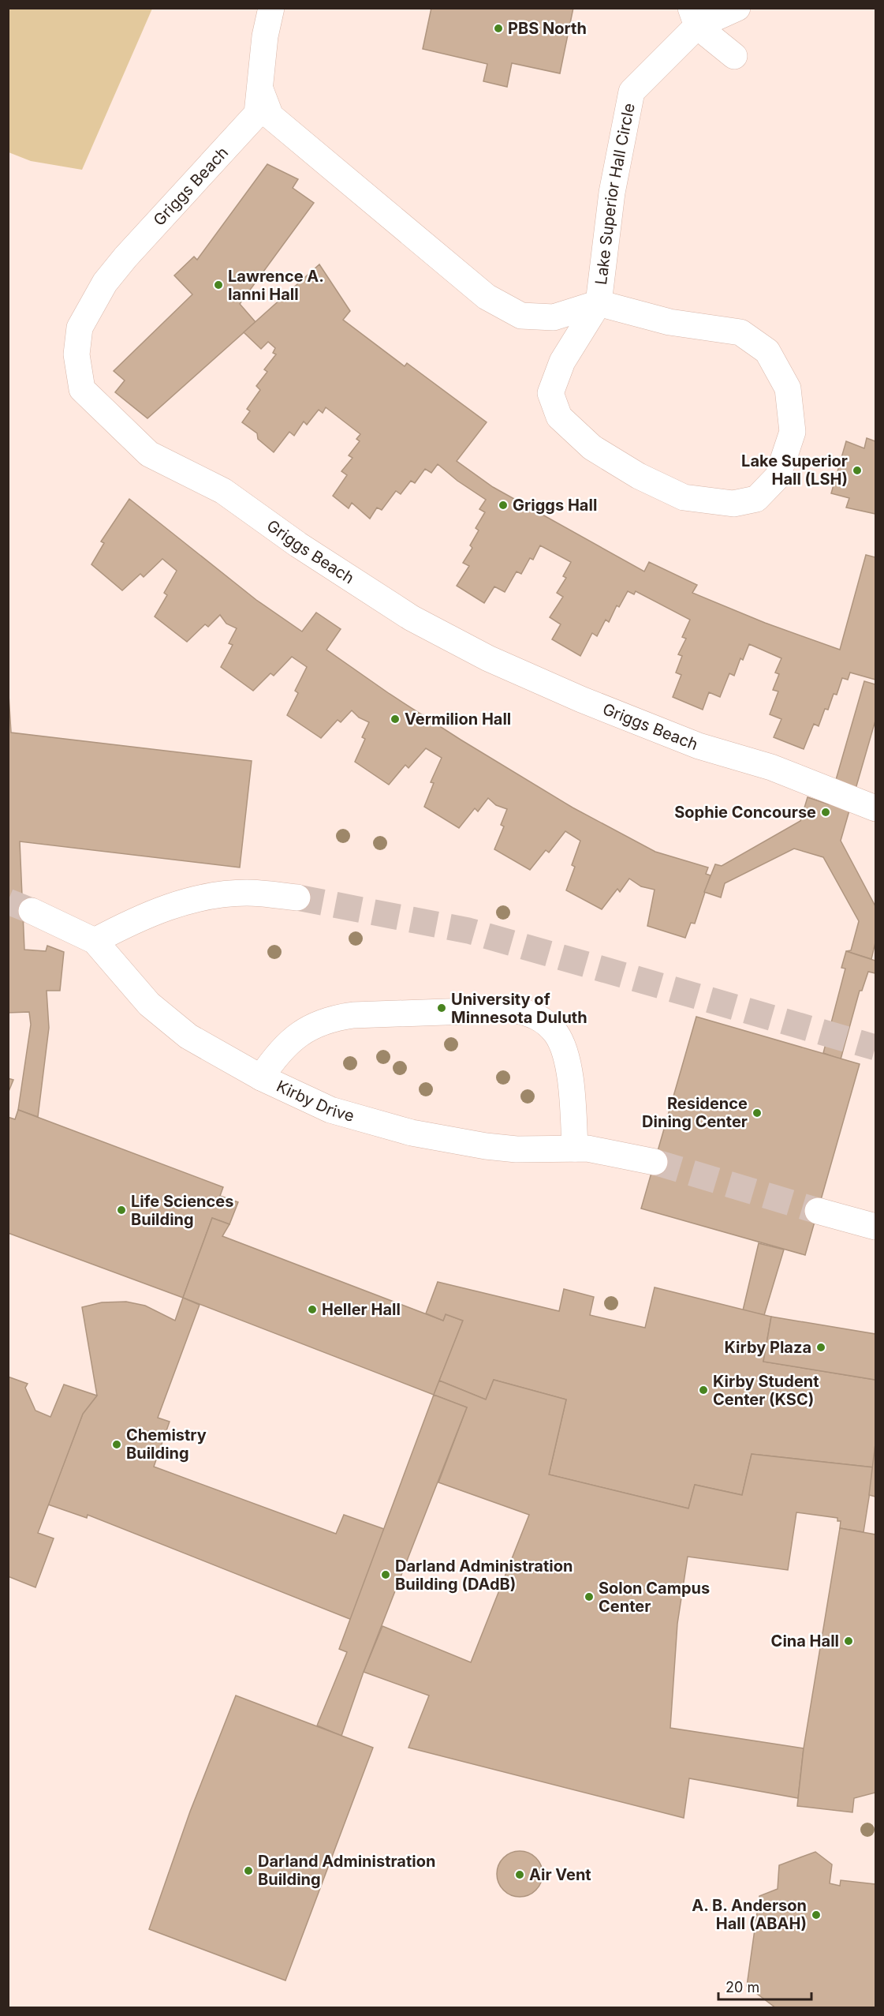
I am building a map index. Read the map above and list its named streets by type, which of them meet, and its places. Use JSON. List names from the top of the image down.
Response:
{
  "streets": {
    "street": ["Griggs Beach", "Lake Superior Hall Circle", "Kirby Drive"]
  },
  "places": [
    "PBS North",
    "Lawrence A. Ianni Hall",
    "Lake Superior Hall (LSH)",
    "Griggs Hall",
    "Vermilion Hall",
    "Sophie Concourse",
    "University of Minnesota Duluth",
    "Residence Dining Center",
    "Life Sciences Building",
    "Heller Hall",
    "Kirby Plaza",
    "Kirby Student Center (KSC)",
    "Chemistry Building",
    "Darland Administration Building (DAdB)",
    "Solon Campus Center",
    "Cina Hall",
    "Darland Administration Building",
    "Air Vent",
    "A. B. Anderson Hall (ABAH)"
  ],
  "scale_bar": "20 m"
}
